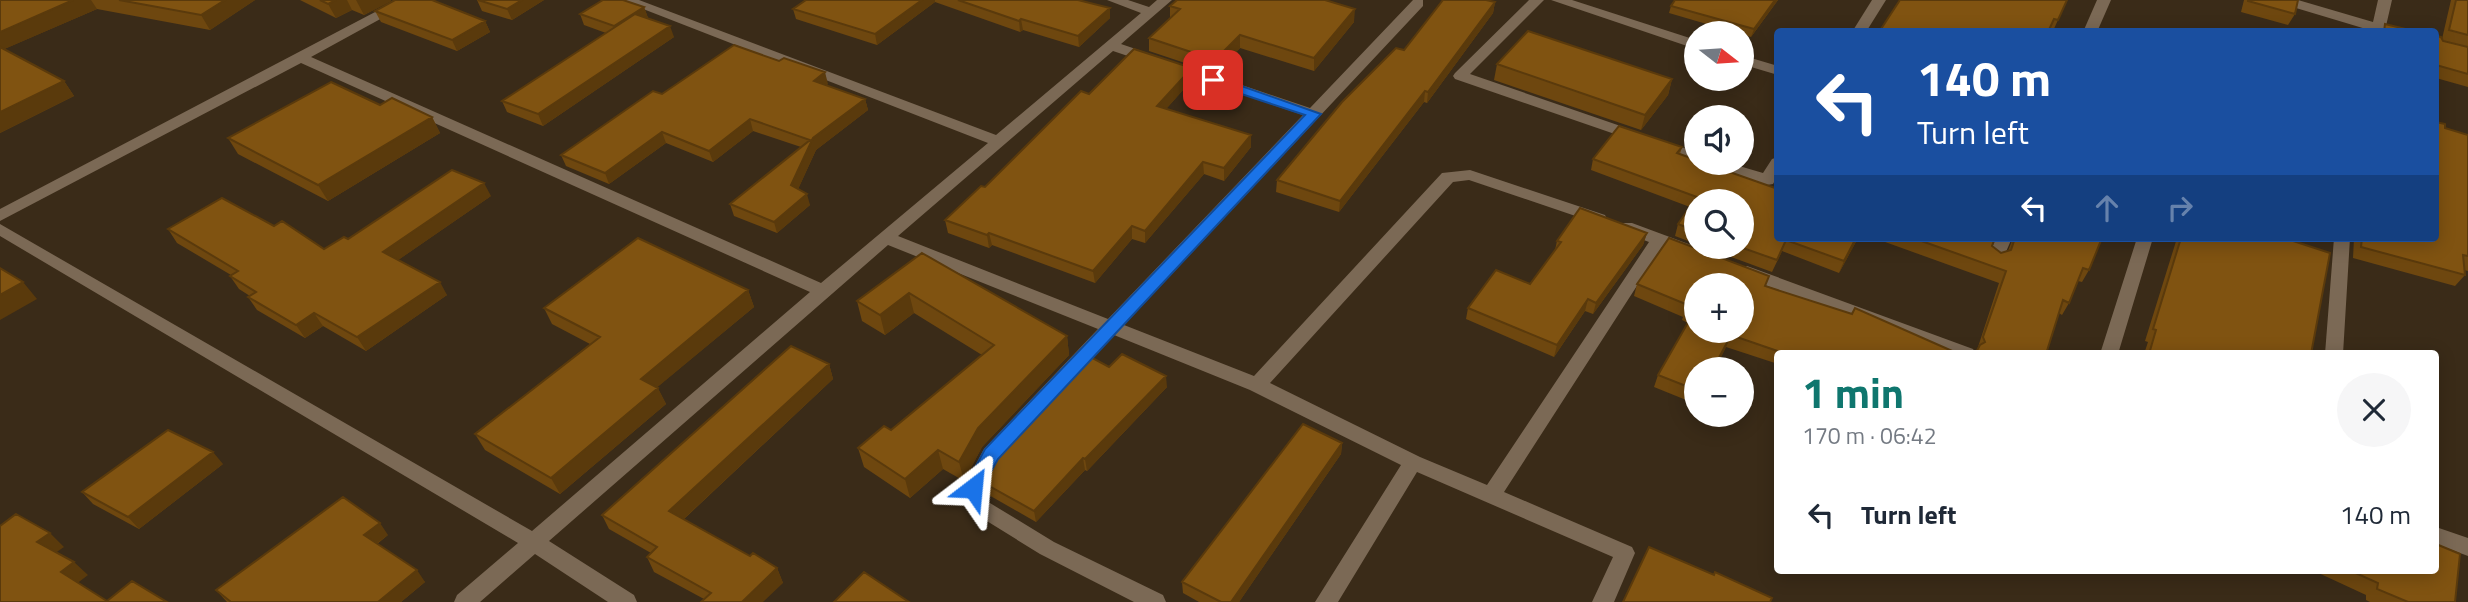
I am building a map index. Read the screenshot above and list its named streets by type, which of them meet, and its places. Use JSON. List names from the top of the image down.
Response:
{
  "north": "right",
  "page": {
    "map_buttons": ["+", "−"],
    "turn": ["140 m", "Turn left"],
    "heading": ["1 min", "170 m · 06:42"],
    "list": [
      {
        "name": "Turn left",
        "value": "140 m"
      }
    ]
  }
}
